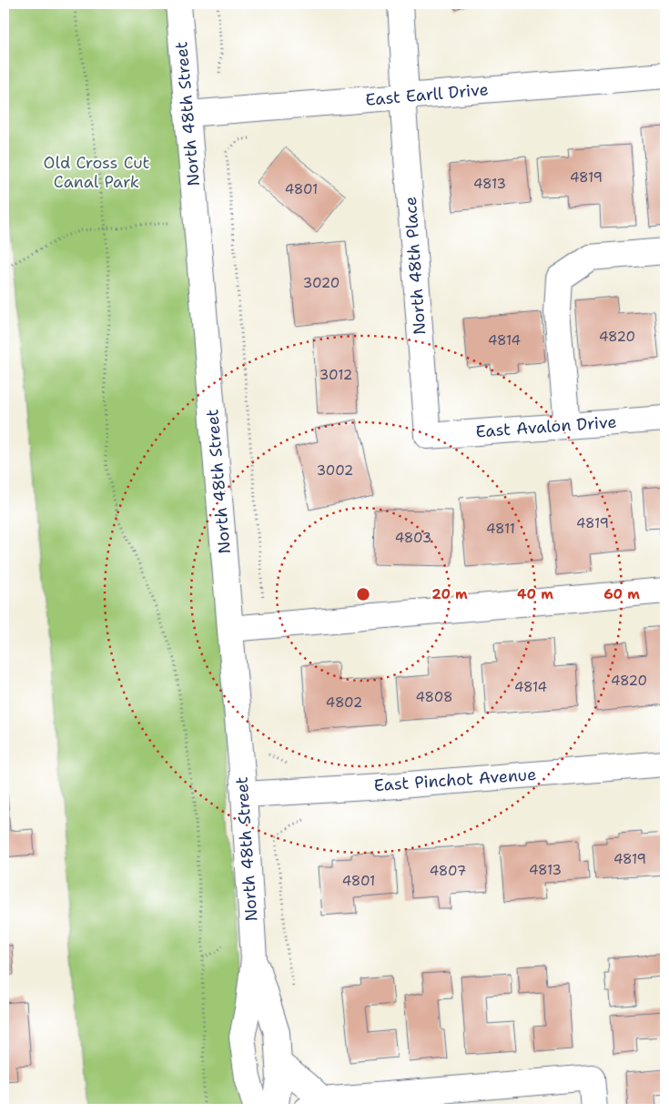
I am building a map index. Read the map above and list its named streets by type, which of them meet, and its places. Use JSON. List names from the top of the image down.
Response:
{
  "streets": {
    "street": [
      "East Earll Drive",
      "North 48th Street",
      "North 48th Place",
      "East Avalon Drive",
      "East Pinchot Avenue"
    ]
  },
  "crossings": [
    ["East Earll Drive", "North 48th Street"],
    ["East Earll Drive", "North 48th Place"],
    ["North 48th Street", "East Pinchot Avenue"],
    ["North 48th Place", "East Avalon Drive"]
  ],
  "parks": ["Old Cross Cut Canal Park"],
  "house_numbers": [
    "4819",
    "4813",
    "4801",
    "3020",
    "4820",
    "4814",
    "3012",
    "3002",
    "4819",
    "4811",
    "4803",
    "4820",
    "4814",
    "4808",
    "4802",
    "4819",
    "4813",
    "4807",
    "4801"
  ],
  "rings": ["20 m", "40 m", "60 m"]
}
